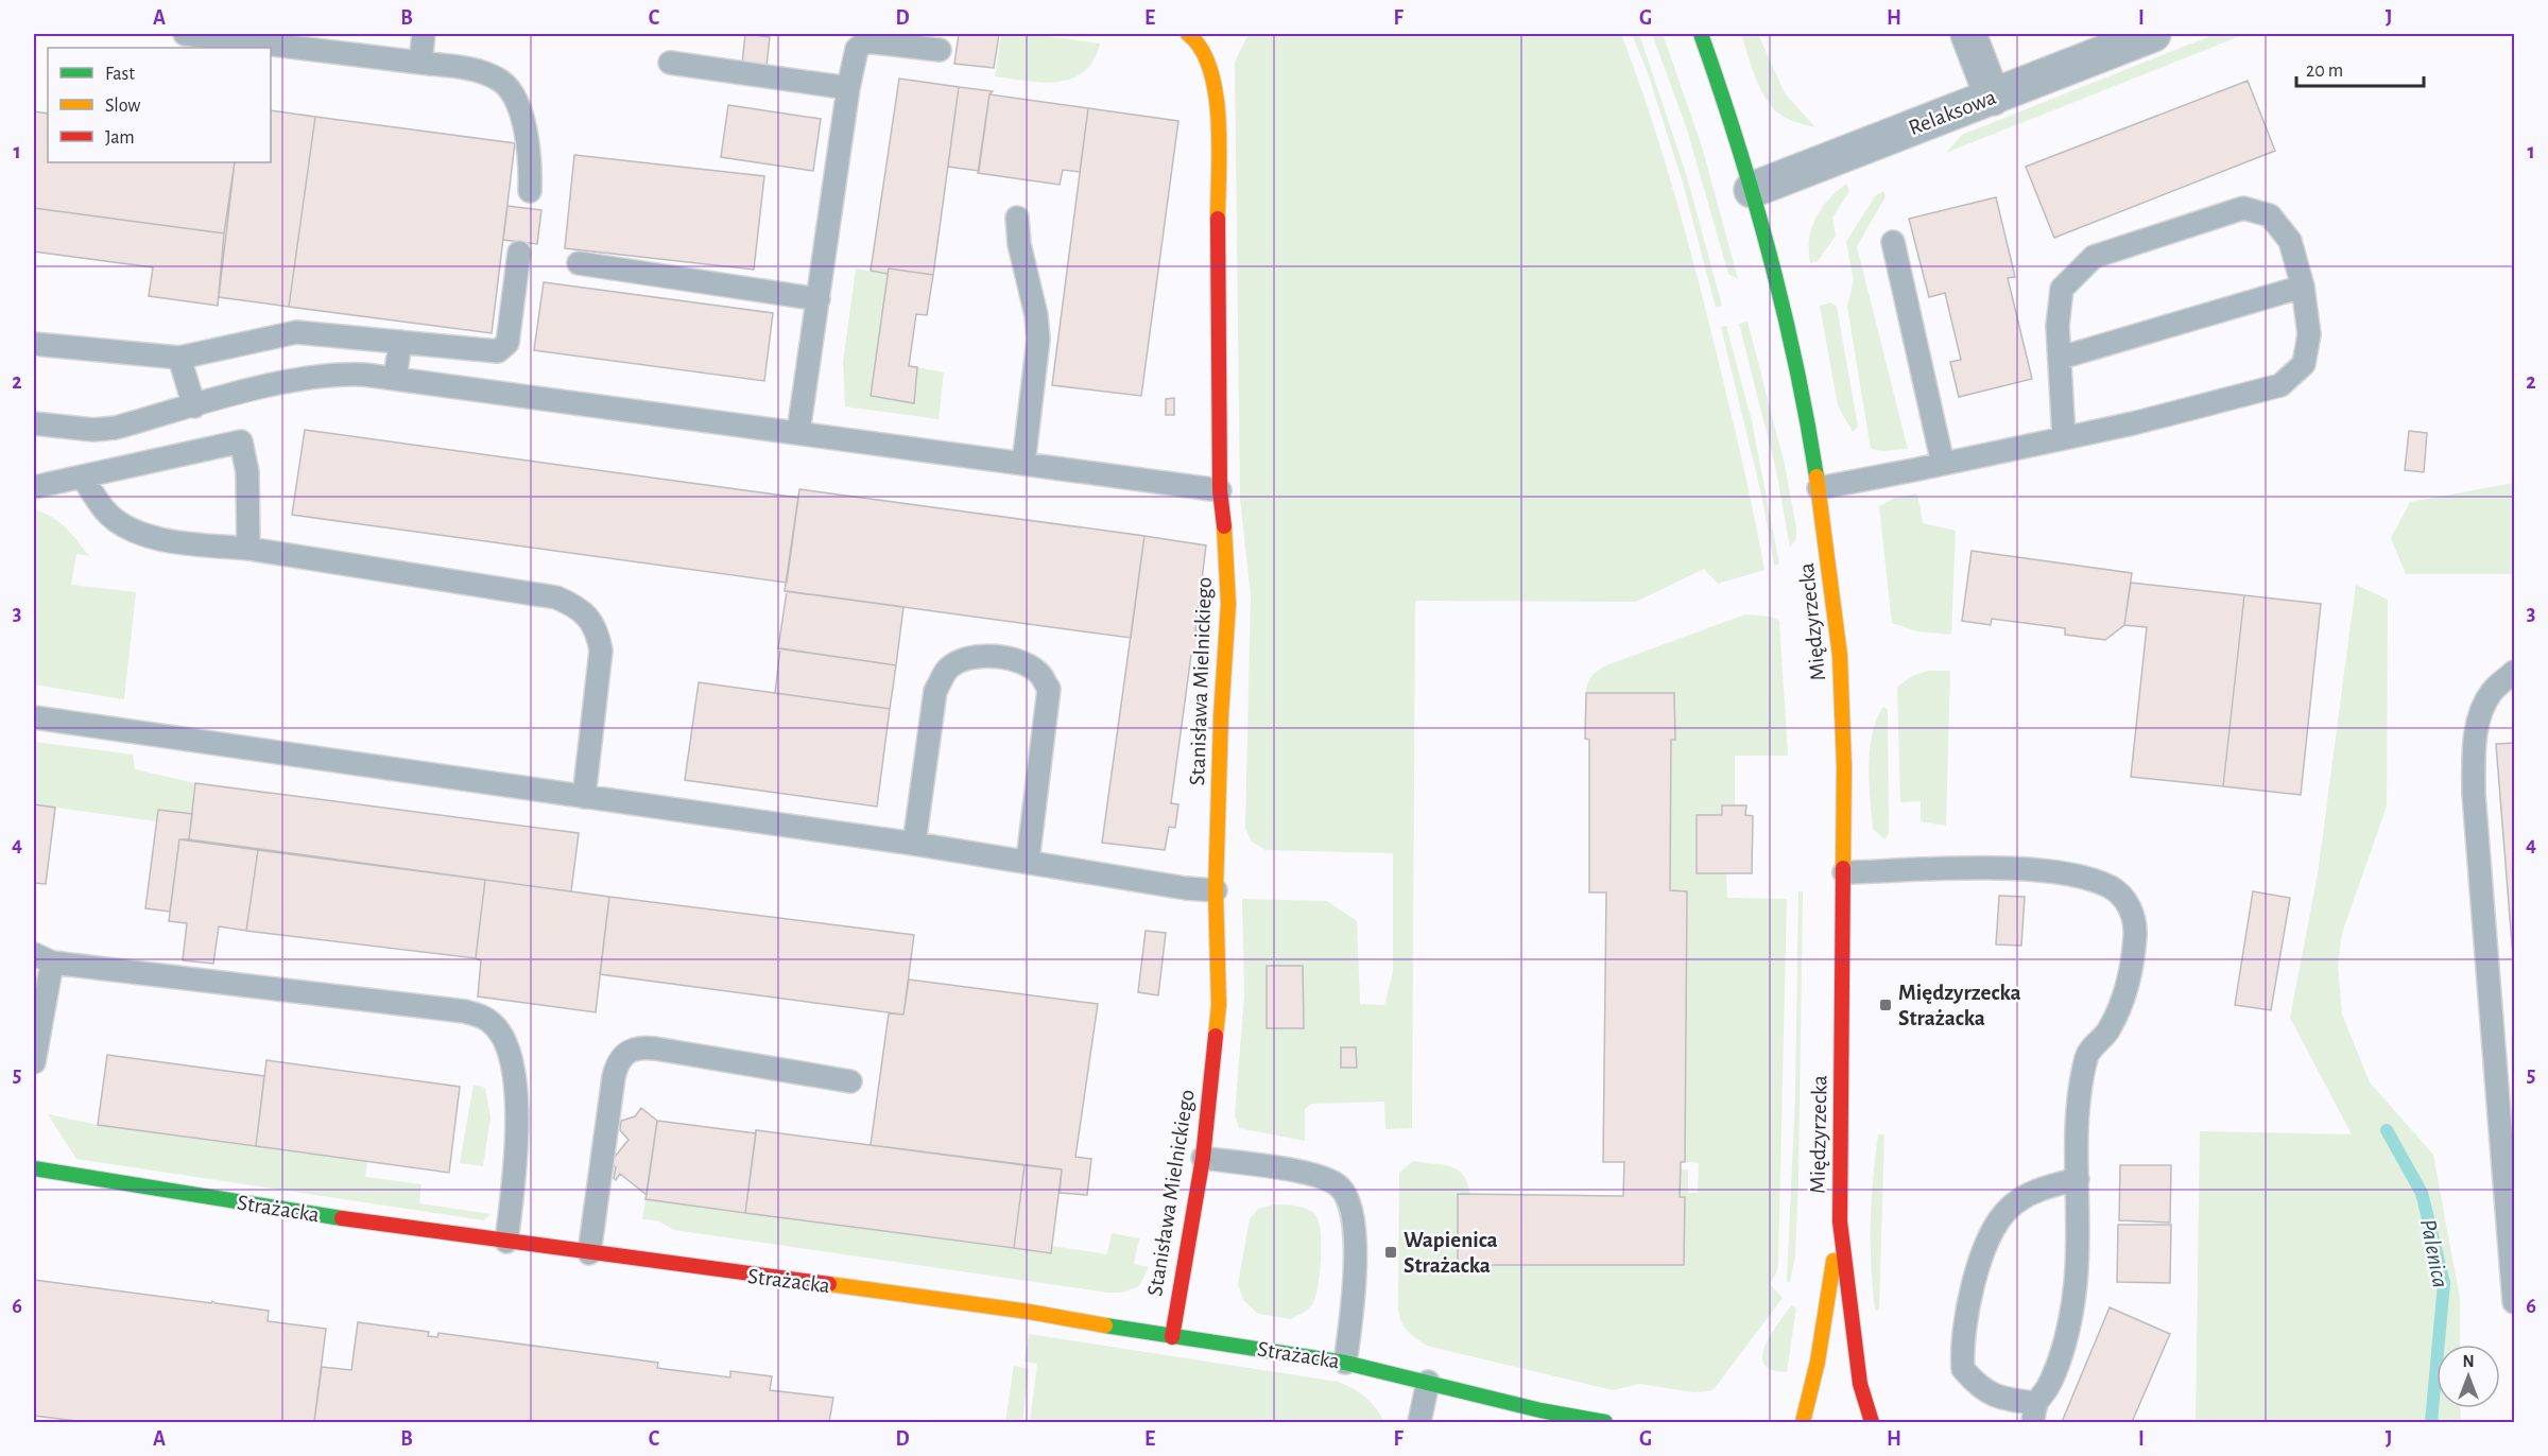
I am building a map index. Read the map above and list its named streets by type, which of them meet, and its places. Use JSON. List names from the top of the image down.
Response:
{
  "streets": {
    "street": [
      "Relaksowa",
      "Międzyrzecka",
      "Stanisława Mielnickiego",
      "Strażacka"
    ]
  },
  "crossings": [
    ["Relaksowa", "Międzyrzecka"],
    ["Stanisława Mielnickiego", "Strażacka"]
  ],
  "water": ["Palenica"],
  "places": {
    "transit": ["Międzyrzecka Strażacka", "Wapienica Strażacka"]
  },
  "legend": ["Fast", "Slow", "Jam"],
  "scale_bar": "20 m",
  "north": "top",
  "grid": {
    "columns": [
      "A",
      "B",
      "C",
      "D",
      "E",
      "F",
      "G",
      "H",
      "I",
      "J"
    ],
    "rows": [
      "1",
      "2",
      "3",
      "4",
      "5",
      "6"
    ]
  }
}
